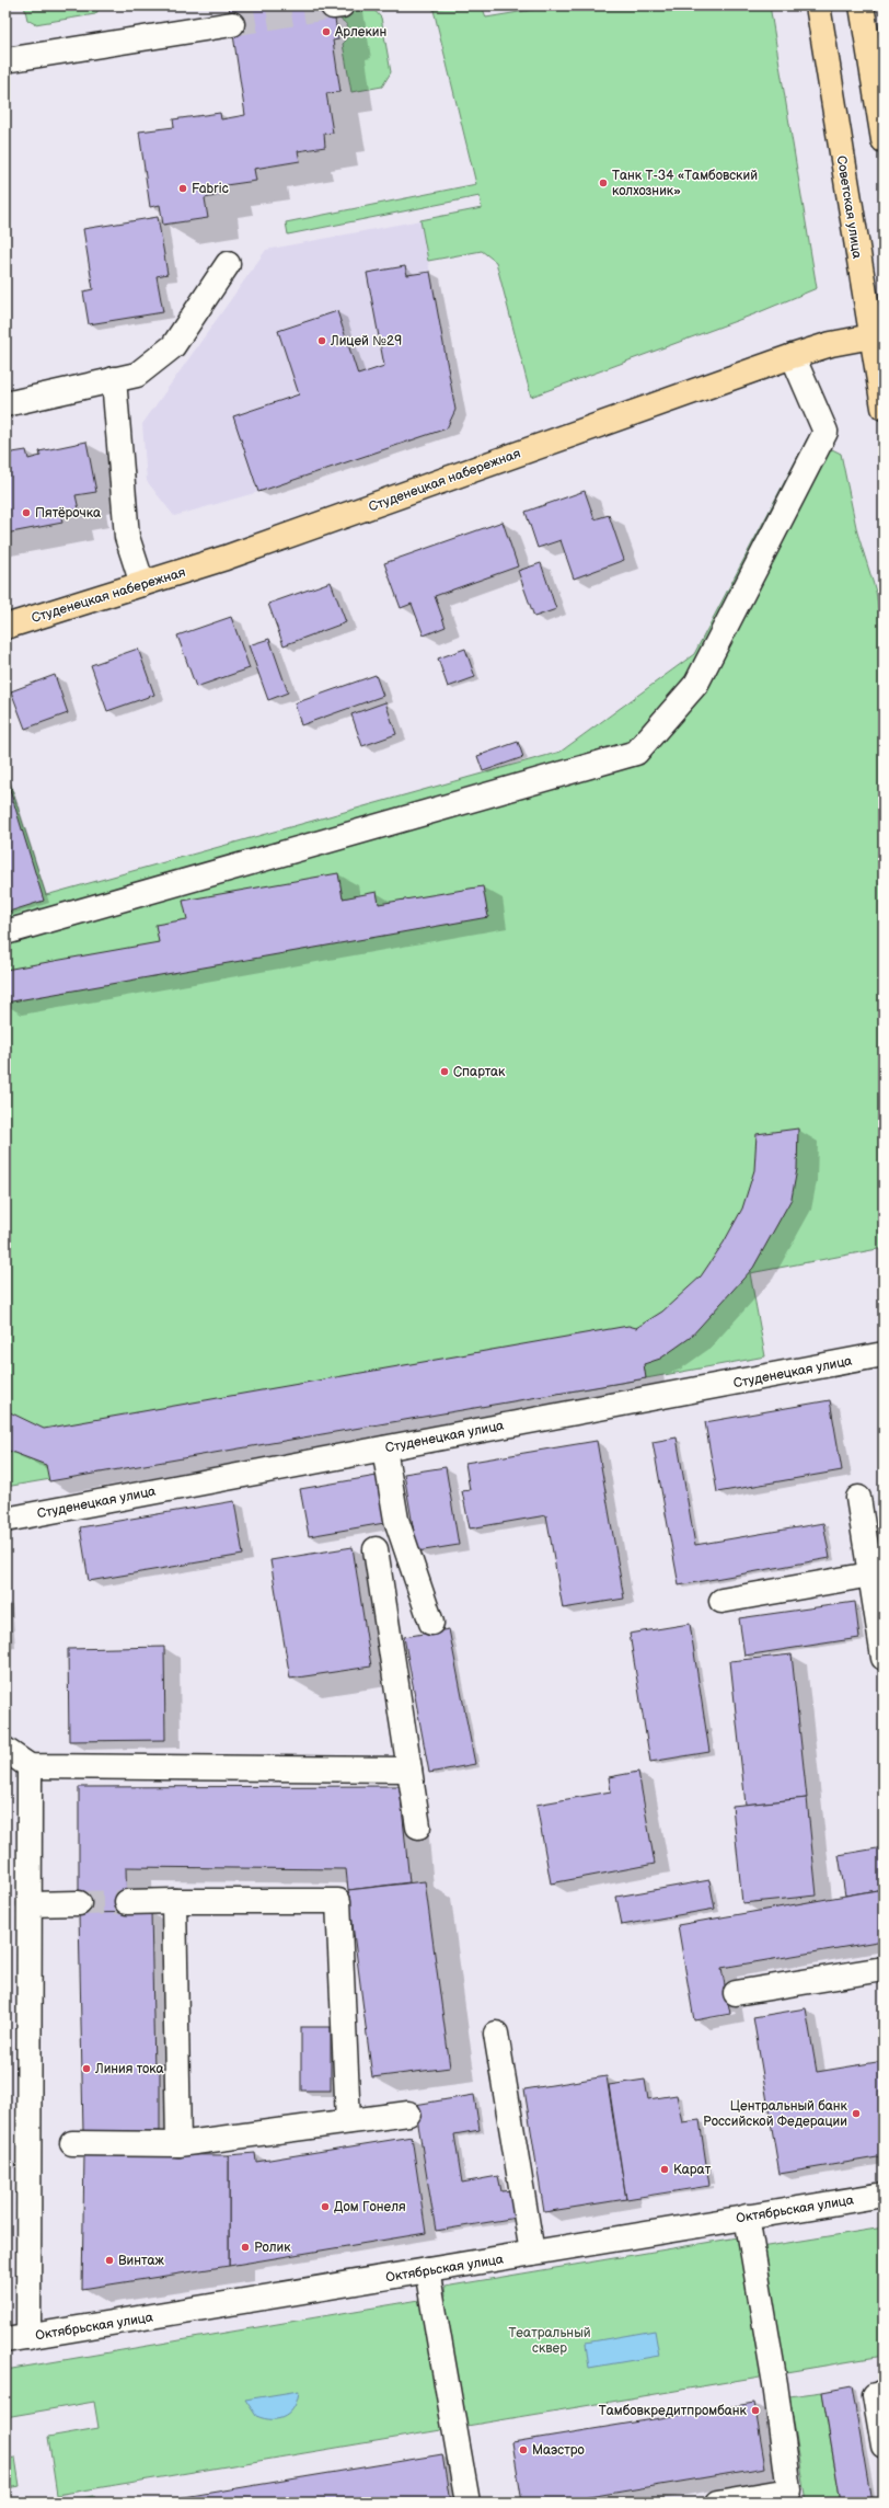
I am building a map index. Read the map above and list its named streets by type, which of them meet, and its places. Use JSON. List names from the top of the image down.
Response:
{
  "streets": {
    "main road": ["Советская улица", "Студенецкая набережная"],
    "street": ["Студенецкая улица", "Октябрьская улица"]
  },
  "crossings": [
    ["Советская улица", "Студенецкая набережная"]
  ],
  "parks": ["Театральный сквер"],
  "places": [
    "Арлекин",
    "Танк Т-34 «Тамбовский колхозник»",
    "Fabric",
    "Лицей №29",
    "Пятёрочка",
    "Спартак",
    "Линия тока",
    "Центральный банк Российской Федерации",
    "Карат",
    "Дом Гонеля",
    "Ролик",
    "Винтаж",
    "Тамбовкредитпромбанк",
    "Маэстро"
  ]
}
